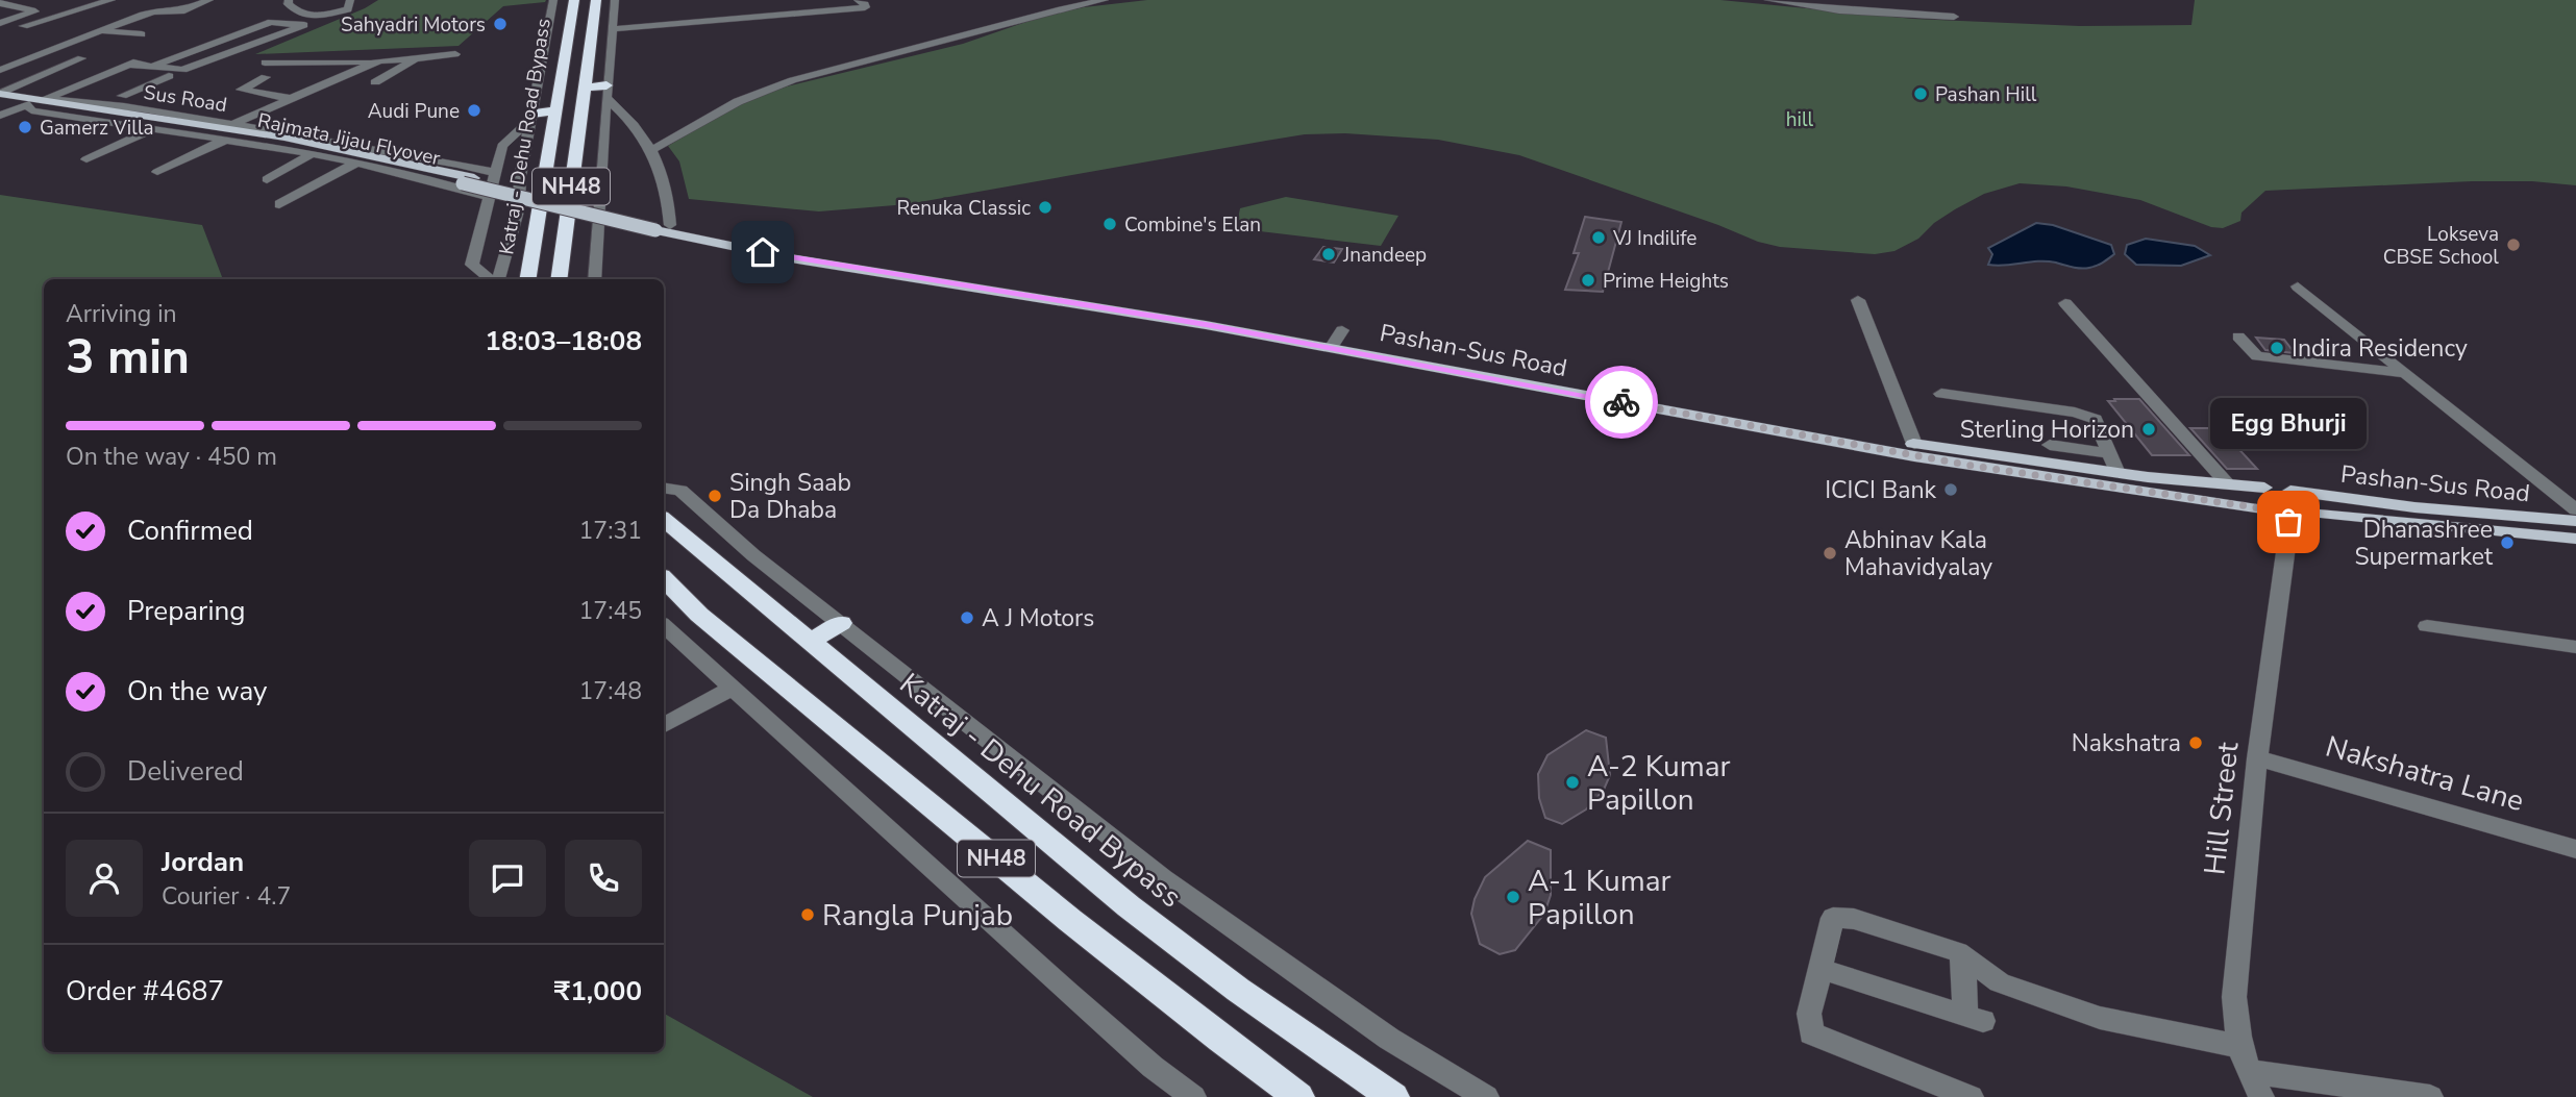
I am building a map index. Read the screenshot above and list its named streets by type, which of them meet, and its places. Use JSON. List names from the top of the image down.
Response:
{
  "streets": {
    "highway": ["Katraj - Dehu Road Bypass", "NH48"],
    "main road": ["Sus Road", "Rajmata Jijau Flyover", "Pashan-Sus Road"],
    "street": ["Nakshatra Lane", "Hill Street"]
  },
  "crossings": [
    ["Sus Road", "Rajmata Jijau Flyover"],
    ["Rajmata Jijau Flyover", "Pashan-Sus Road"],
    ["Pashan-Sus Road", "Hill Street"],
    ["Nakshatra Lane", "Hill Street"]
  ],
  "parks": ["hill"],
  "places": [
    "Sahyadri Motors",
    "Pashan Hill",
    "Audi Pune",
    "Gamerz Villa",
    "Renuka Classic",
    "Combine's Elan",
    "VJ Indilife",
    "Lokseva CBSE School",
    "Jnandeep",
    "Prime Heights",
    "Indira Residency",
    "Sterling Horizon",
    "ICICI Bank",
    "Singh Saab Da Dhaba",
    "Egg Bhurji",
    "Dhanashree Supermarket",
    "Abhinav Kala Mahavidyalay",
    "A J Motors",
    "Nakshatra",
    "A-2 Kumar Papillon",
    "A-1 Kumar Papillon",
    "Rangla Punjab"
  ],
  "page": {
    "heading": ["3 min", "Arriving in", "18:03–18:08"],
    "panel": [
      "Jordan",
      "Courier · 4.7",
      "Order #4687",
      "₹1,000"
    ],
    "bubble": "Egg Bhurji",
    "bar": "On the way · 450 m",
    "list": [
      ["Confirmed", "17:31"],
      ["Preparing", "17:45"],
      ["On the way", "17:48"],
      "Delivered"
    ]
  }
}
